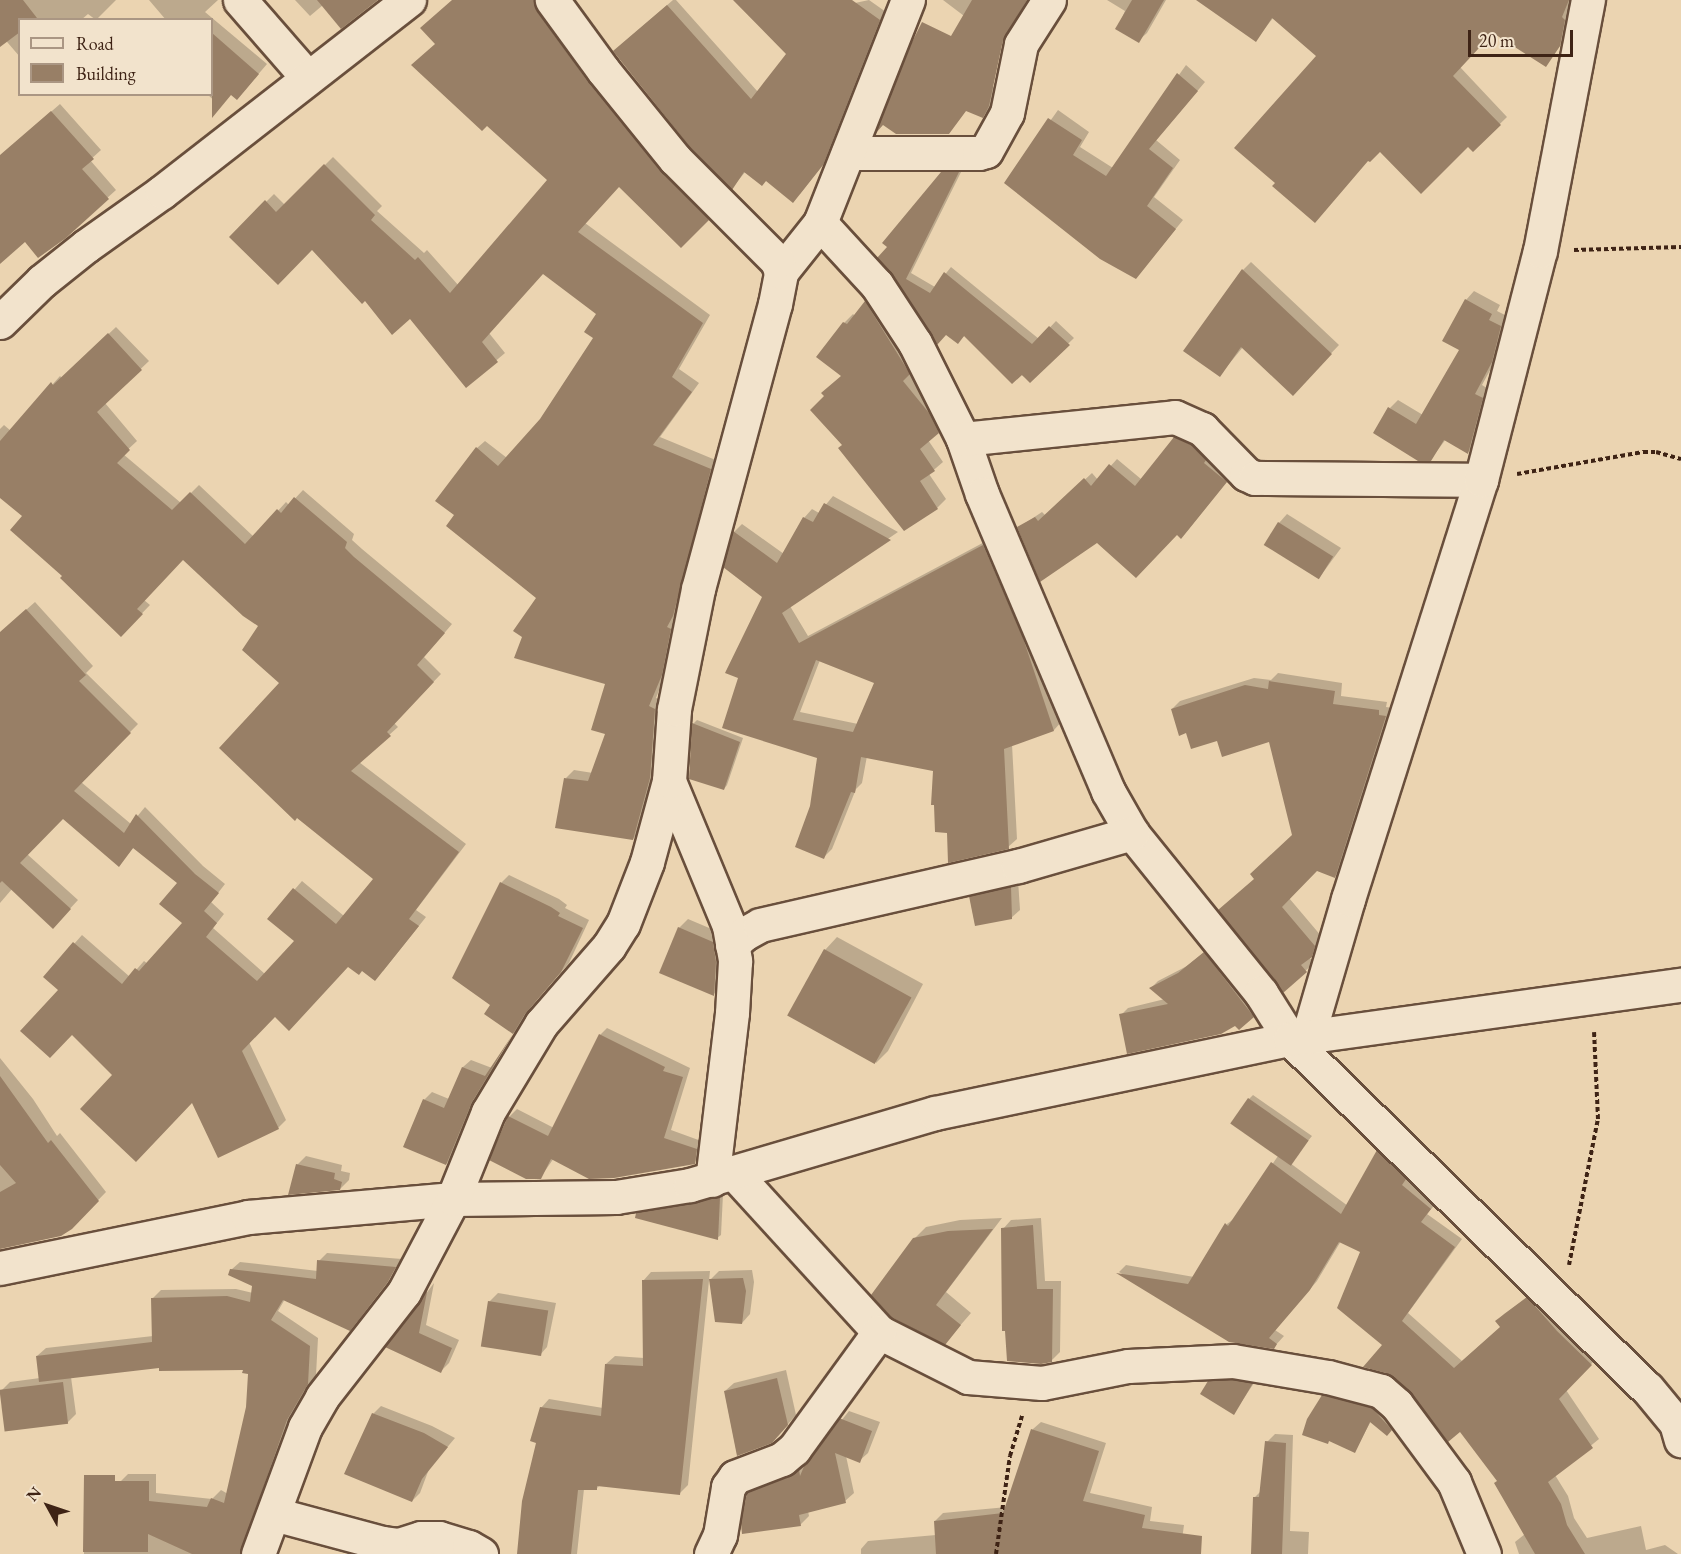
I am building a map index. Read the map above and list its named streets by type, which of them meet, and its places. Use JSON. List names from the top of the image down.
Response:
{
  "legend": ["Road", "Building"],
  "scale_bar": "20 m",
  "north": "top left"
}
